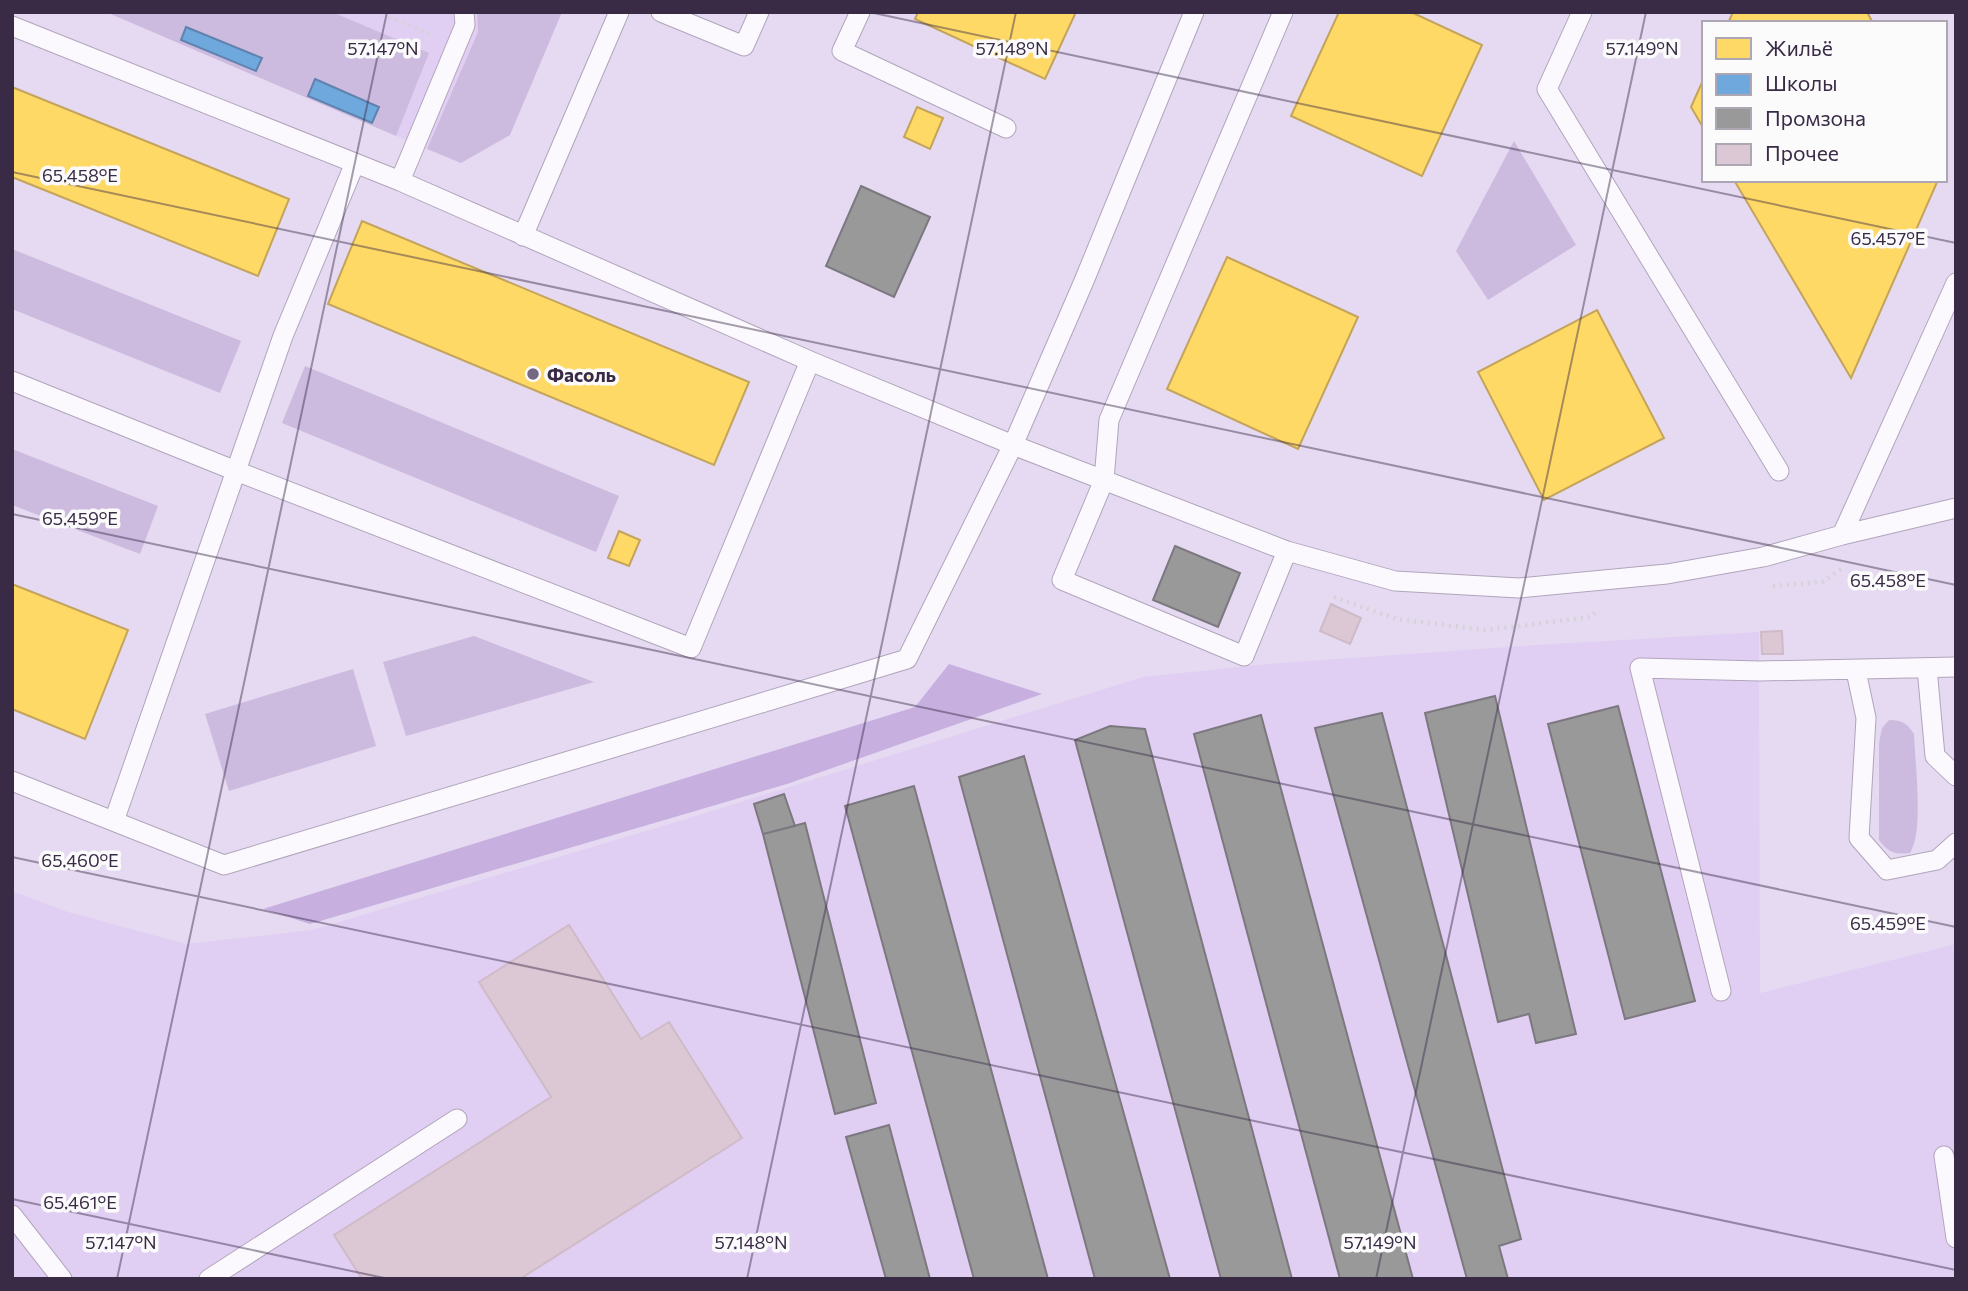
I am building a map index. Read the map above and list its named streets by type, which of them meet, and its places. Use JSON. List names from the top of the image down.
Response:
{
  "places": ["Фасоль"],
  "legend": [
    "Жильё",
    "Школы",
    "Промзона",
    "Прочее"
  ],
  "coordinates": [
    "57.147°N",
    "57.148°N",
    "57.149°N",
    "65.458°E",
    "65.457°E",
    "65.459°E",
    "65.460°E",
    "65.461°E"
  ]
}
